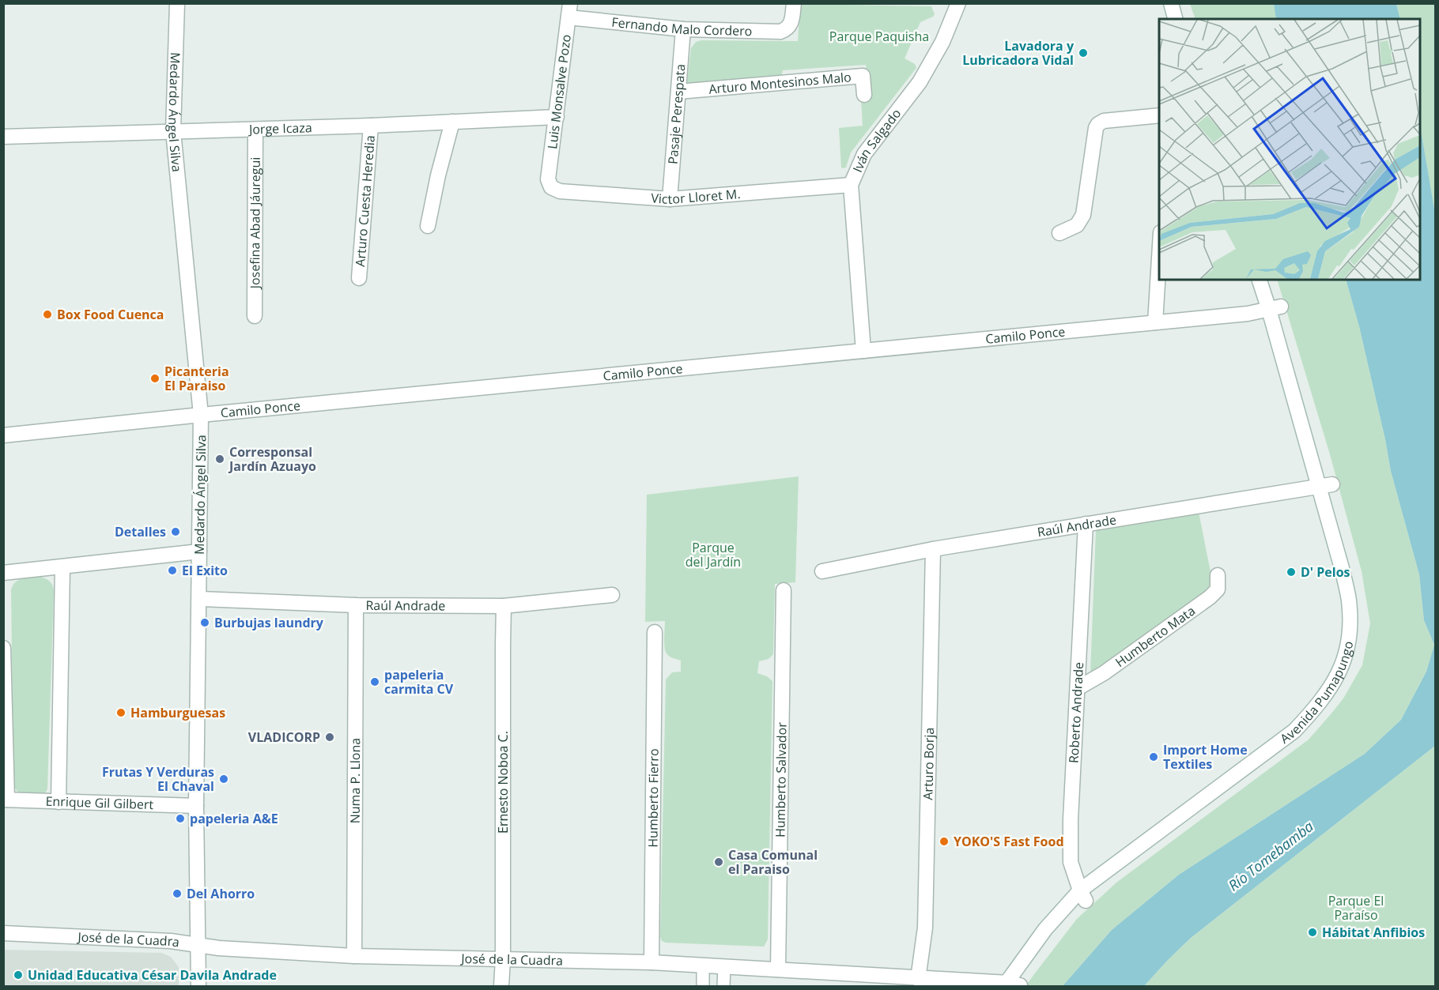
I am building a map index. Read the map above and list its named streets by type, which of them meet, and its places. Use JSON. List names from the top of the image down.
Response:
{
  "streets": {
    "street": [
      "Fernando Malo Cordero",
      "Arturo Montesinos Malo",
      "Luis Monsalve Pozo",
      "Medardo Ángel Silva",
      "Pasaje Perespata",
      "Jorge Icaza",
      "Iván Salgado",
      "Victor Lloret M.",
      "Arturo Cuesta Heredia",
      "Josefina Abad Jáuregui",
      "Camilo Ponce",
      "Raúl Andrade",
      "Humberto Mata",
      "Avenida Pumapungo",
      "Roberto Andrade",
      "Arturo Borja",
      "Humberto Salvador",
      "Numa P. Llona",
      "Ernesto Noboa C.",
      "Humberto Fierro",
      "Enrique Gil Gilbert",
      "José de la Cuadra"
    ]
  },
  "crossings": [
    ["Fernando Malo Cordero", "Luis Monsalve Pozo"],
    ["Fernando Malo Cordero", "Pasaje Perespata"],
    ["Arturo Montesinos Malo", "Pasaje Perespata"],
    ["Luis Monsalve Pozo", "Jorge Icaza"],
    ["Luis Monsalve Pozo", "Victor Lloret M."],
    ["Medardo Ángel Silva", "Jorge Icaza"],
    ["Medardo Ángel Silva", "Camilo Ponce"],
    ["Medardo Ángel Silva", "Raúl Andrade"],
    ["Medardo Ángel Silva", "Enrique Gil Gilbert"],
    ["Medardo Ángel Silva", "José de la Cuadra"],
    ["Pasaje Perespata", "Victor Lloret M."],
    ["Jorge Icaza", "Arturo Cuesta Heredia"],
    ["Jorge Icaza", "Josefina Abad Jáuregui"],
    ["Iván Salgado", "Victor Lloret M."],
    ["Iván Salgado", "Camilo Ponce"],
    ["Camilo Ponce", "Avenida Pumapungo"],
    ["Raúl Andrade", "Avenida Pumapungo"],
    ["Raúl Andrade", "Roberto Andrade"],
    ["Raúl Andrade", "Arturo Borja"],
    ["Raúl Andrade", "Numa P. Llona"],
    ["Raúl Andrade", "Ernesto Noboa C."],
    ["Humberto Mata", "Roberto Andrade"],
    ["Avenida Pumapungo", "Roberto Andrade"],
    ["Avenida Pumapungo", "José de la Cuadra"],
    ["Arturo Borja", "José de la Cuadra"],
    ["Humberto Salvador", "José de la Cuadra"],
    ["Numa P. Llona", "José de la Cuadra"],
    ["Ernesto Noboa C.", "José de la Cuadra"],
    ["Humberto Fierro", "José de la Cuadra"]
  ],
  "water": ["Río Tomebamba"],
  "parks": ["Parque Paquisha", "Parque del Jardín", "Parque El Paraíso"],
  "places": [
    "Lavadora y Lubricadora Vidal",
    "Box Food Cuenca",
    "Picanteria El Paraiso",
    "Corresponsal Jardín Azuayo",
    "Detalles",
    "El Exito",
    "D' Pelos",
    "Burbujas laundry",
    "papeleria carmita CV",
    "Hamburguesas",
    "VLADICORP",
    "Import Home Textiles",
    "Frutas Y Verduras El Chaval",
    "papeleria A&E",
    "YOKO'S Fast Food",
    "Casa Comunal el Paraiso",
    "Del Ahorro",
    "Hábitat Anfibios",
    "Unidad Educativa César Davila Andrade"
  ]
}
